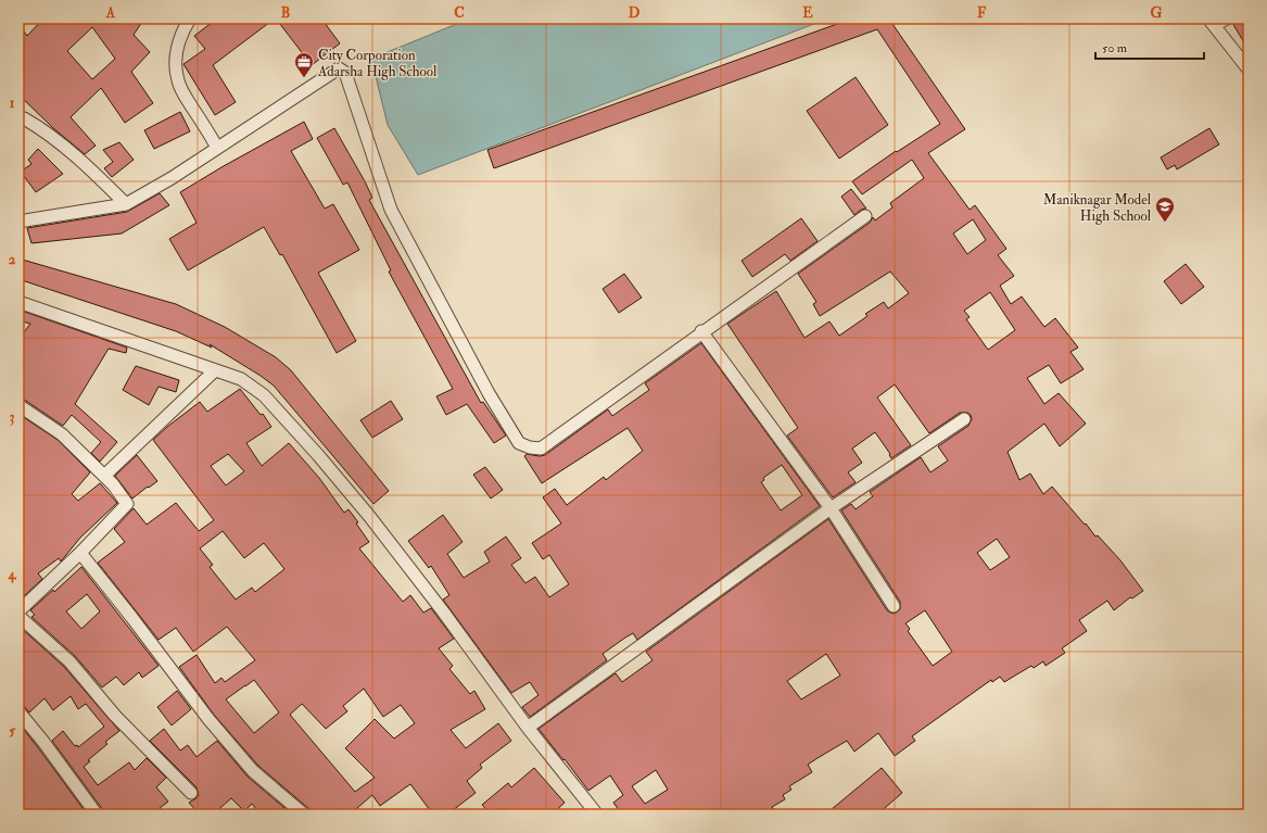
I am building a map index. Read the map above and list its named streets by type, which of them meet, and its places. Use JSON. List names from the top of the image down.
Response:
{
  "places": {
    "office": ["City Corporation Adarsha High School"],
    "school or university": ["Maniknagar Model High School"]
  },
  "scale_bar": "50 m",
  "grid": {
    "columns": [
      "A",
      "B",
      "C",
      "D",
      "E",
      "F",
      "G"
    ],
    "rows": [
      "1",
      "2",
      "3",
      "4",
      "5"
    ]
  }
}
